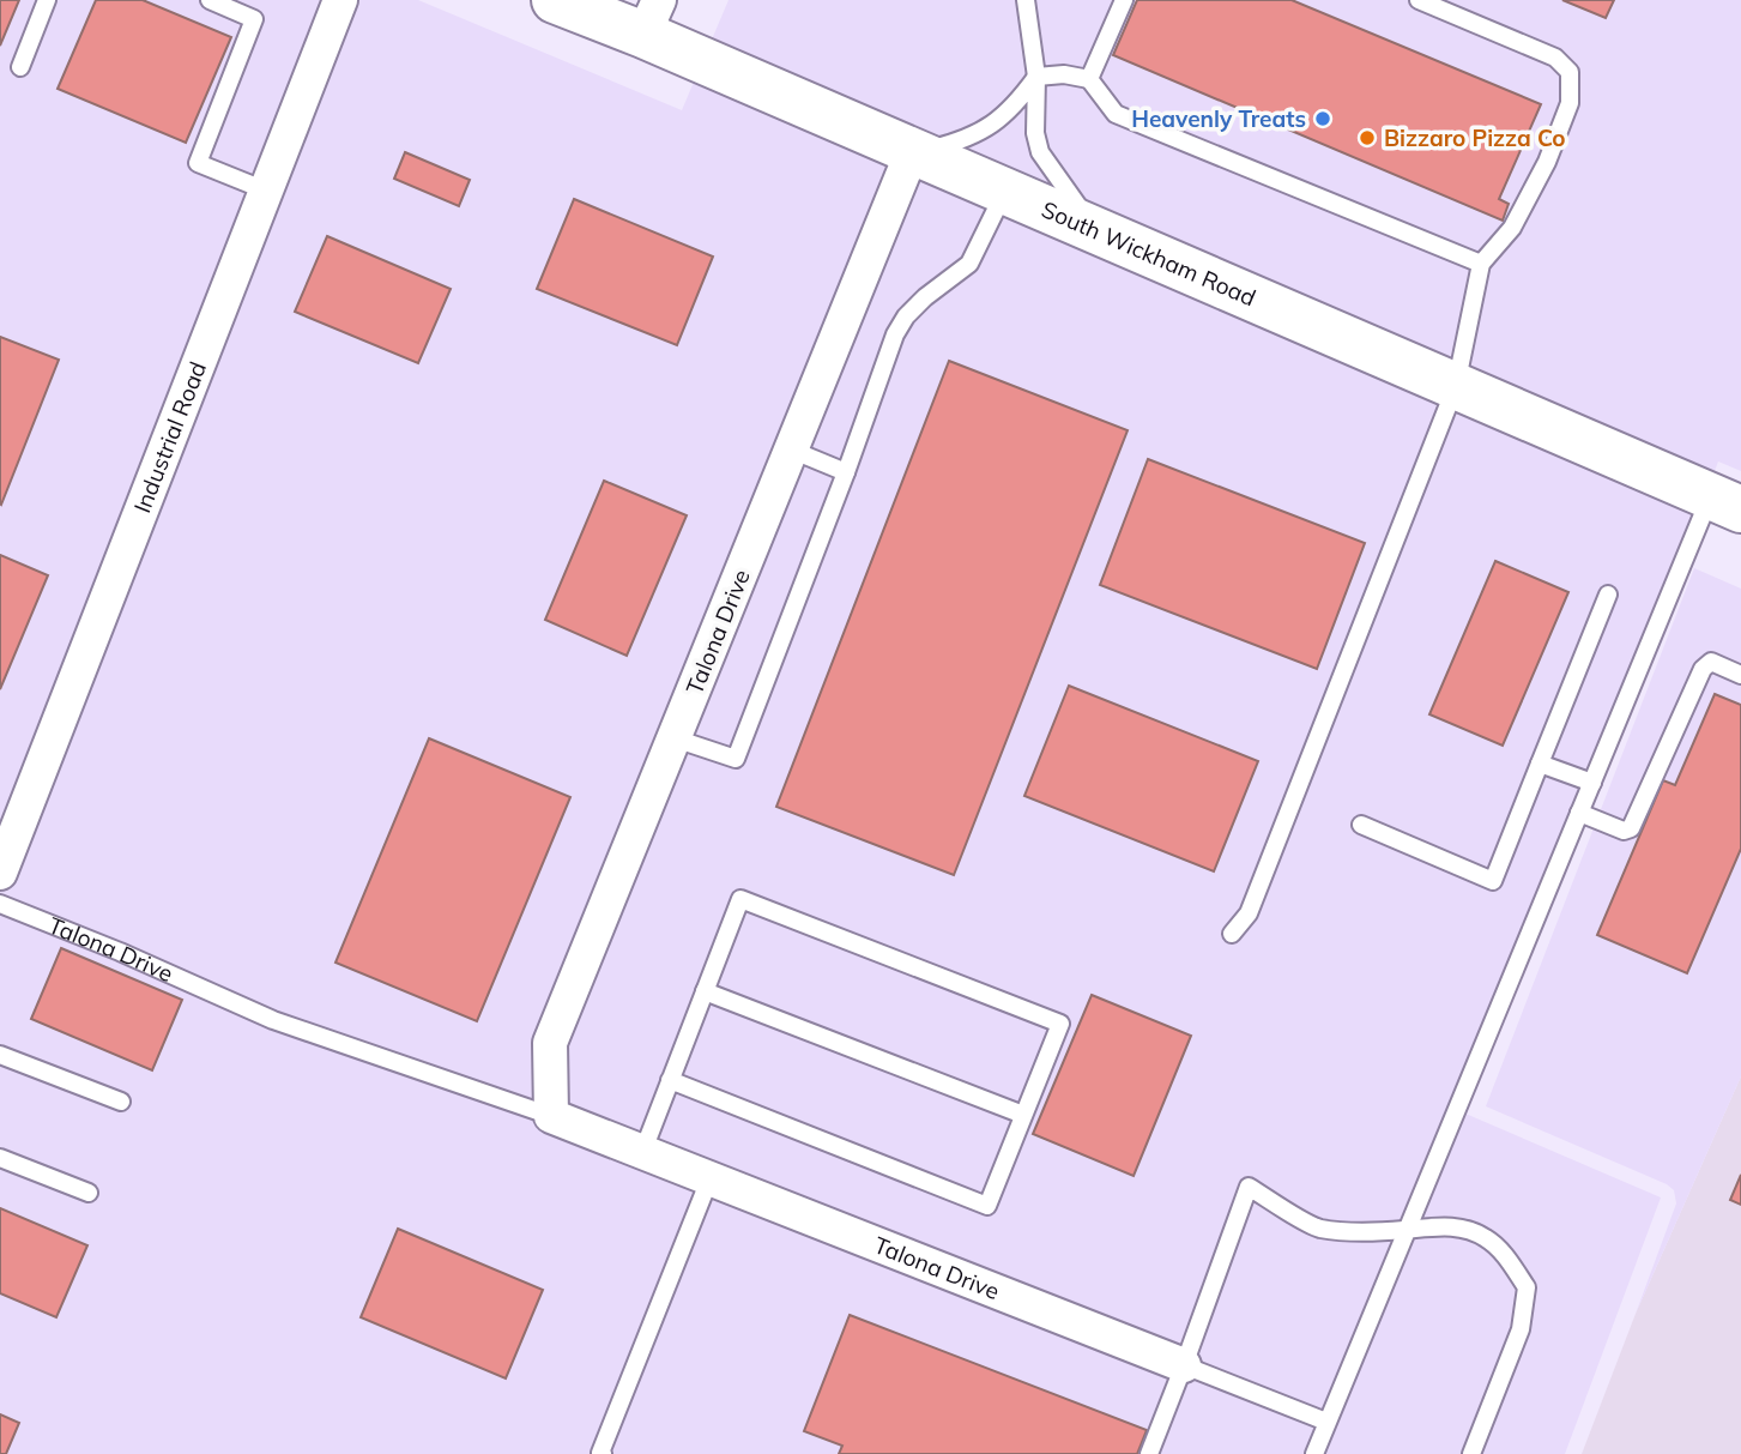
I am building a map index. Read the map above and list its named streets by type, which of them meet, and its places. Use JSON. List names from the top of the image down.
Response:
{
  "streets": {
    "main road": ["South Wickham Road"],
    "street": ["Industrial Road", "Talona Drive"]
  },
  "crossings": [
    ["South Wickham Road", "Talona Drive"]
  ],
  "places": ["Heavenly Treats", "Bizzaro Pizza Co"]
}
